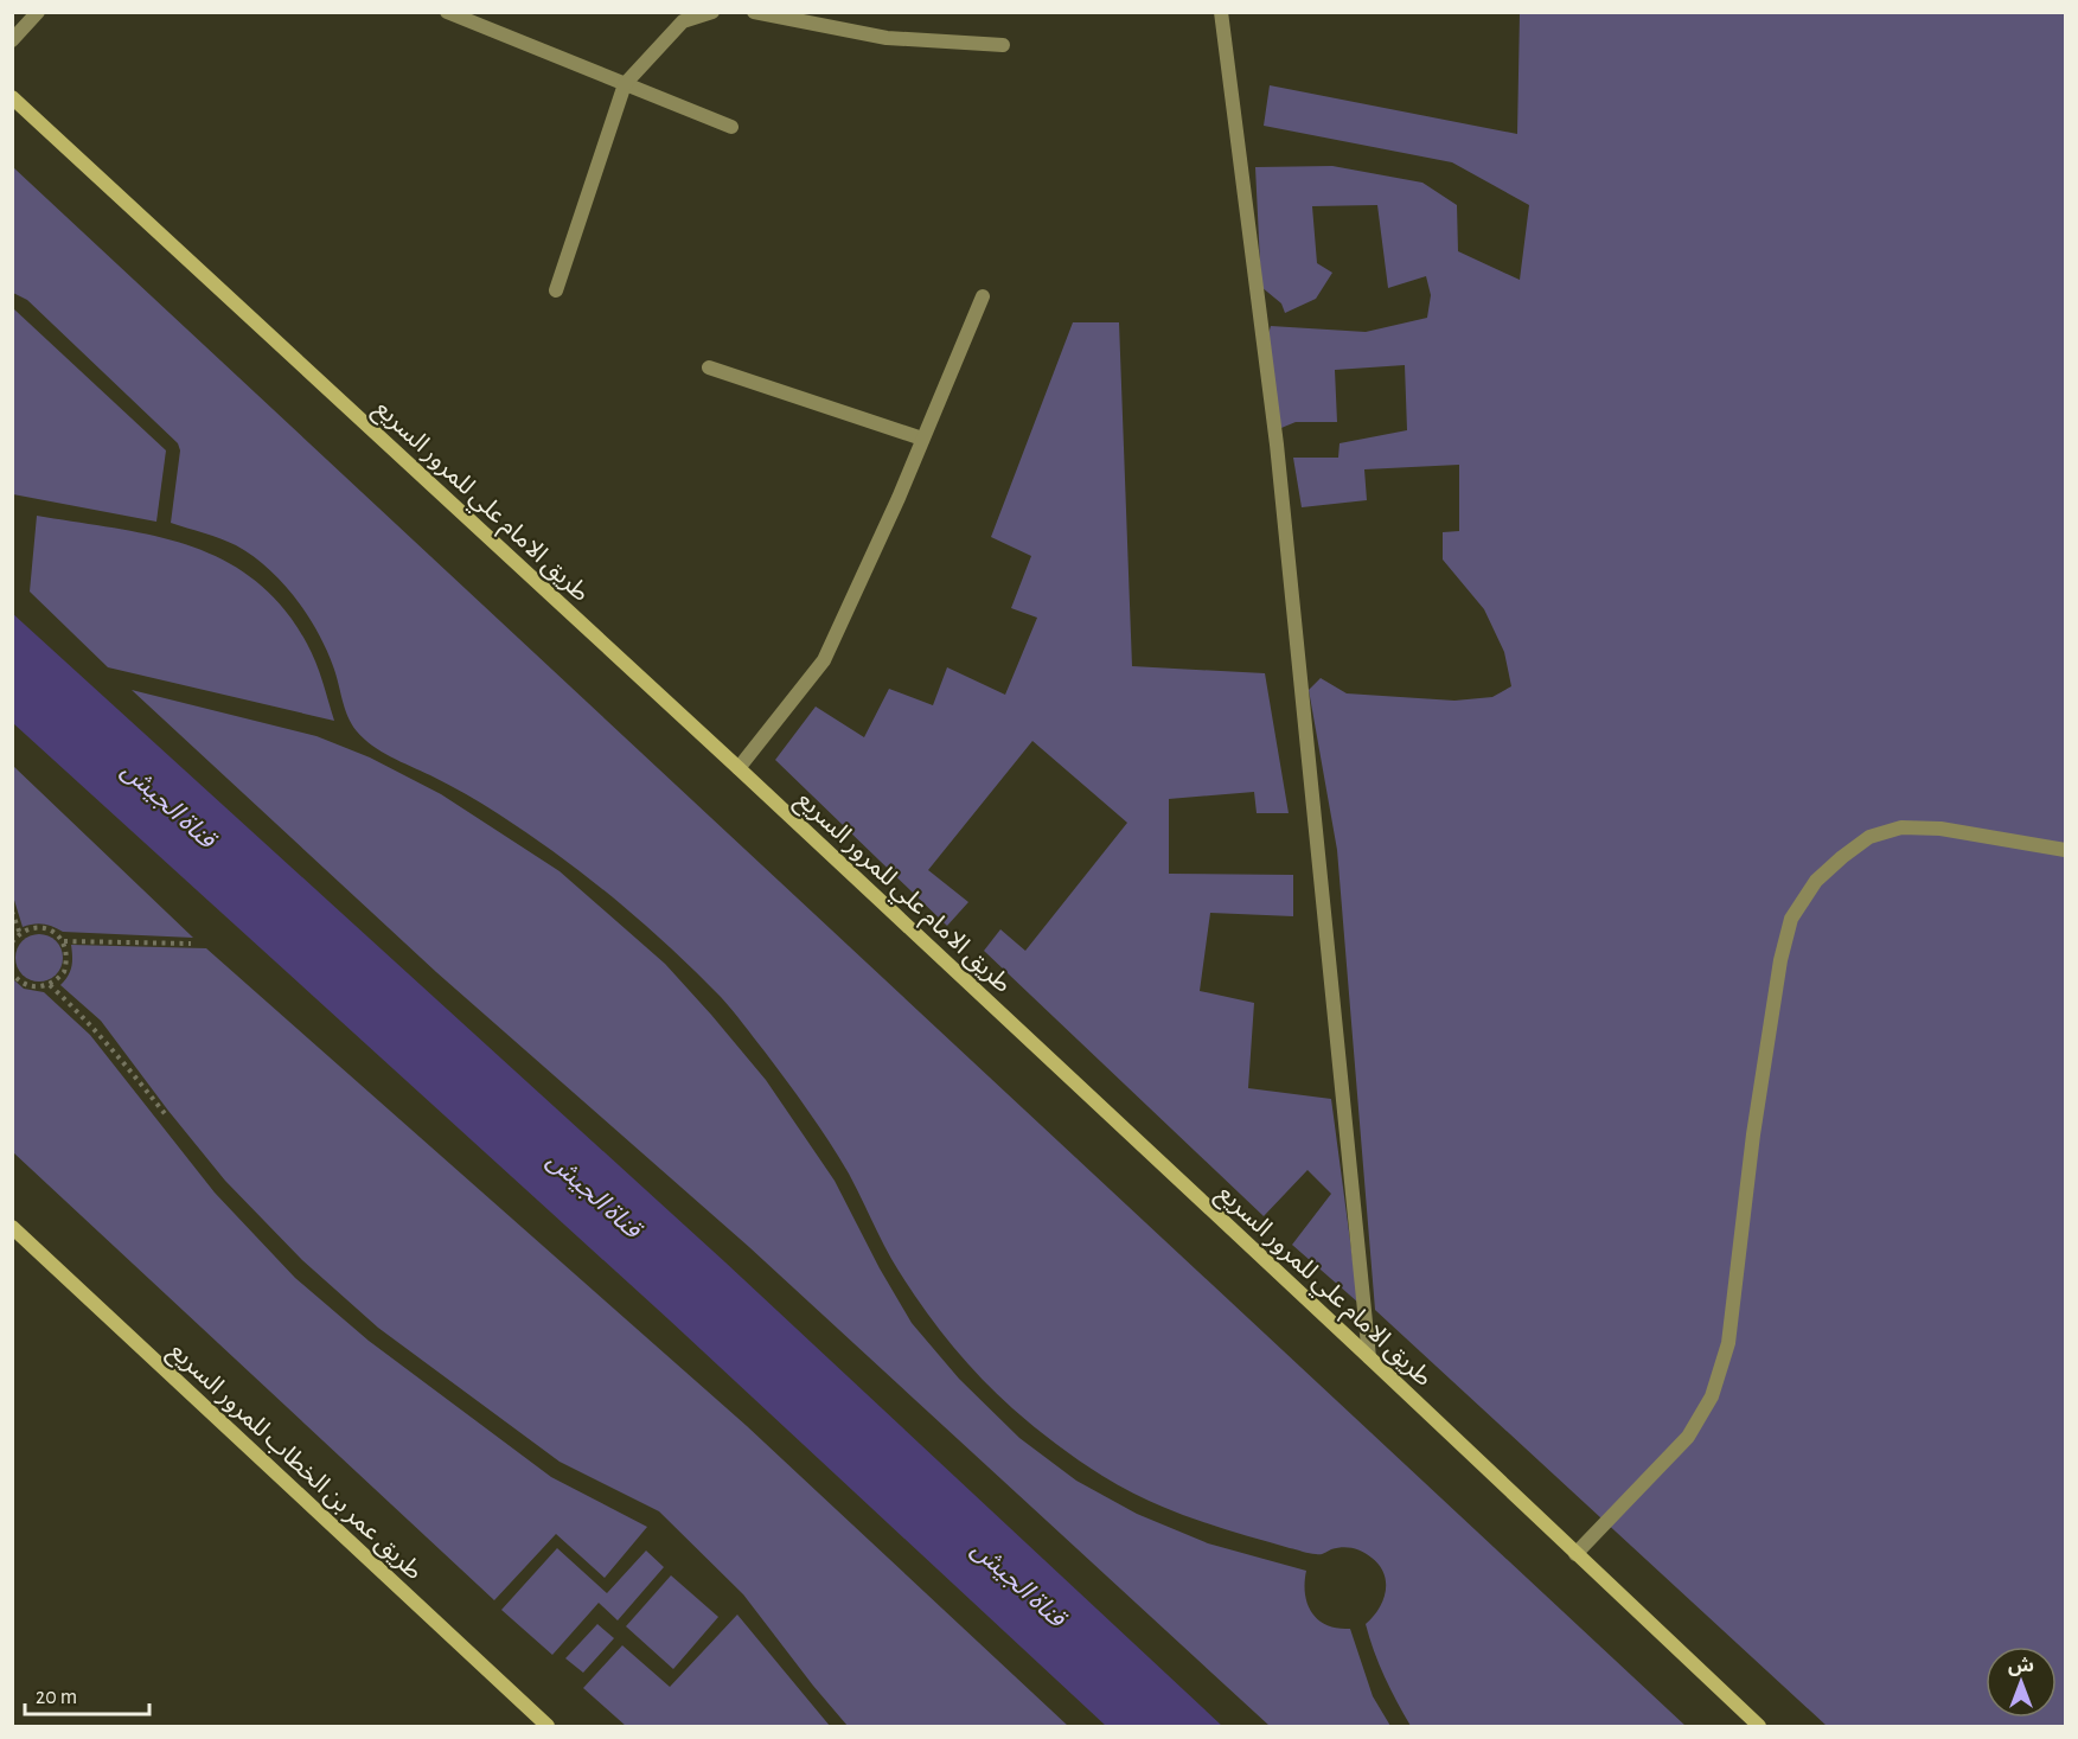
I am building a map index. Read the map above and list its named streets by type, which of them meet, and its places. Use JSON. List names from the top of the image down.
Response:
{
  "streets": {
    "main road": ["طريق الامام علي للمرور السريع", "طريق عمر بن الخطاب للمرور السريع"]
  },
  "water": ["قناة الجيش"],
  "scale_bar": "20 m",
  "north": "top"
}
